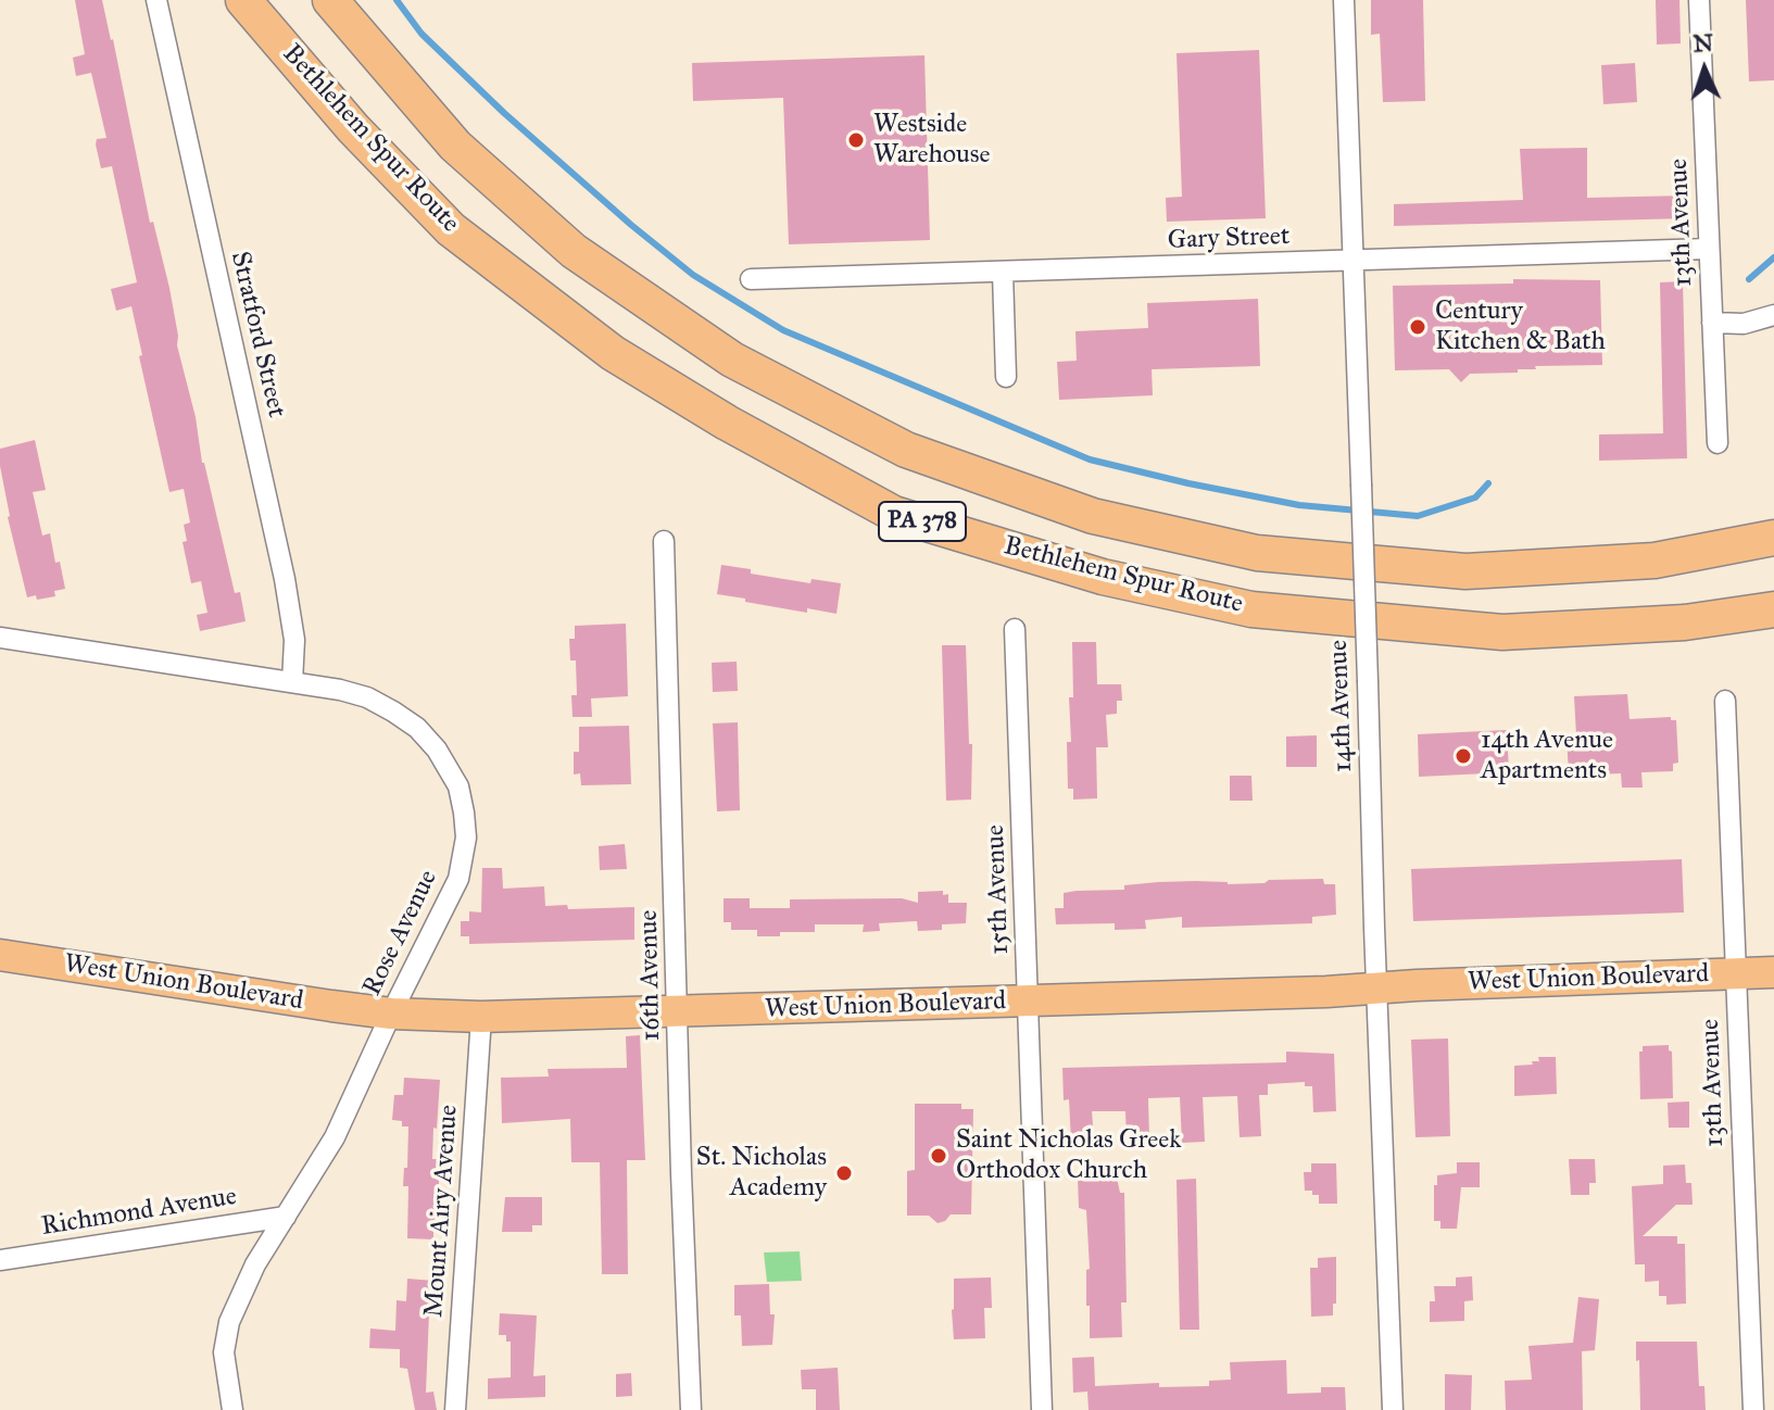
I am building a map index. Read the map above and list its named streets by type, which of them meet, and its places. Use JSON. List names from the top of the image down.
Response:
{
  "streets": {
    "highway": ["Bethlehem Spur Route", "PA 378"],
    "main road": ["West Union Boulevard"],
    "street": [
      "13th Avenue",
      "Gary Street",
      "Stratford Street",
      "14th Avenue",
      "15th Avenue",
      "Rose Avenue",
      "16th Avenue",
      "Mount Airy Avenue",
      "Richmond Avenue"
    ]
  },
  "crossings": [
    ["13th Avenue", "Gary Street"],
    ["13th Avenue", "West Union Boulevard"],
    ["Gary Street", "14th Avenue"],
    ["Stratford Street", "Rose Avenue"],
    ["14th Avenue", "West Union Boulevard"],
    ["15th Avenue", "West Union Boulevard"],
    ["Rose Avenue", "West Union Boulevard"],
    ["Rose Avenue", "Richmond Avenue"],
    ["16th Avenue", "West Union Boulevard"],
    ["West Union Boulevard", "Mount Airy Avenue"]
  ],
  "places": [
    "Westside Warehouse",
    "Century Kitchen & Bath",
    "14th Avenue Apartments",
    "Saint Nicholas Greek Orthodox Church",
    "St. Nicholas Academy"
  ],
  "north": "top"
}
